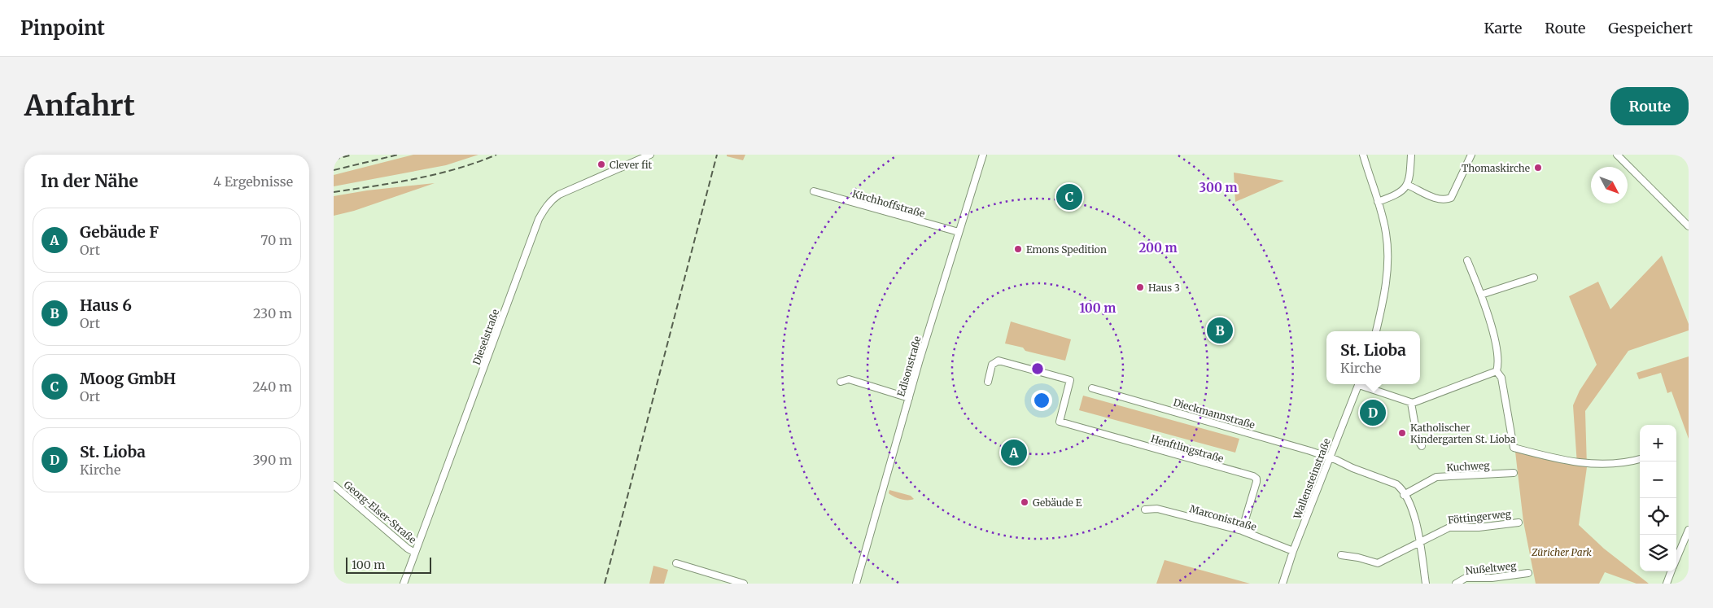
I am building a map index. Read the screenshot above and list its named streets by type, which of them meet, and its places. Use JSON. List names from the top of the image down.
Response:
{
  "streets": {
    "street": [
      "Kirchhoffstraße",
      "Dieselstraße",
      "Edisonstraße",
      "Dieckmannstraße",
      "Henftlingstraße",
      "Kuchweg",
      "Wallensteinstraße",
      "Georg-Elser-Straße",
      "Föttingerweg",
      "Marconistraße",
      "Nußeltweg"
    ]
  },
  "crossings": [
    ["Kirchhoffstraße", "Edisonstraße"],
    ["Dieselstraße", "Georg-Elser-Straße"],
    ["Dieckmannstraße", "Kuchweg"],
    ["Dieckmannstraße", "Wallensteinstraße"],
    ["Dieckmannstraße", "Föttingerweg"],
    ["Henftlingstraße", "Marconistraße"],
    ["Wallensteinstraße", "Marconistraße"]
  ],
  "parks": ["Züricher Park"],
  "places": [
    "Clever fit",
    "Thomaskirche",
    "Emons Spedition",
    "Haus 3",
    "Katholischer Kindergarten St. Lioba",
    "Gebäude E"
  ],
  "scale_bar": "100 m",
  "north": "bottom right",
  "page": {
    "header": "Pinpoint",
    "nav": ["Karte", "Route", "Gespeichert"],
    "buttons": "Route",
    "title": "Anfahrt",
    "heading": ["In der Nähe", "4 Ergebnisse"],
    "pins": [
      "C",
      "B",
      "D",
      "A"
    ],
    "list": [
      {
        "mark": "A",
        "name": "Gebäude F",
        "note": "Ort",
        "value": "70 m"
      },
      {
        "mark": "B",
        "name": "Haus 6",
        "note": "Ort",
        "value": "230 m"
      },
      {
        "mark": "C",
        "name": "Moog GmbH",
        "note": "Ort",
        "value": "240 m"
      },
      {
        "mark": "D",
        "name": "St. Lioba",
        "note": "Kirche",
        "value": "390 m"
      }
    ],
    "popup": ["St. Lioba", "Kirche"],
    "map_buttons": ["+", "−"],
    "scale": "100 m"
  },
  "rings": ["300 m", "200 m", "100 m"]
}
